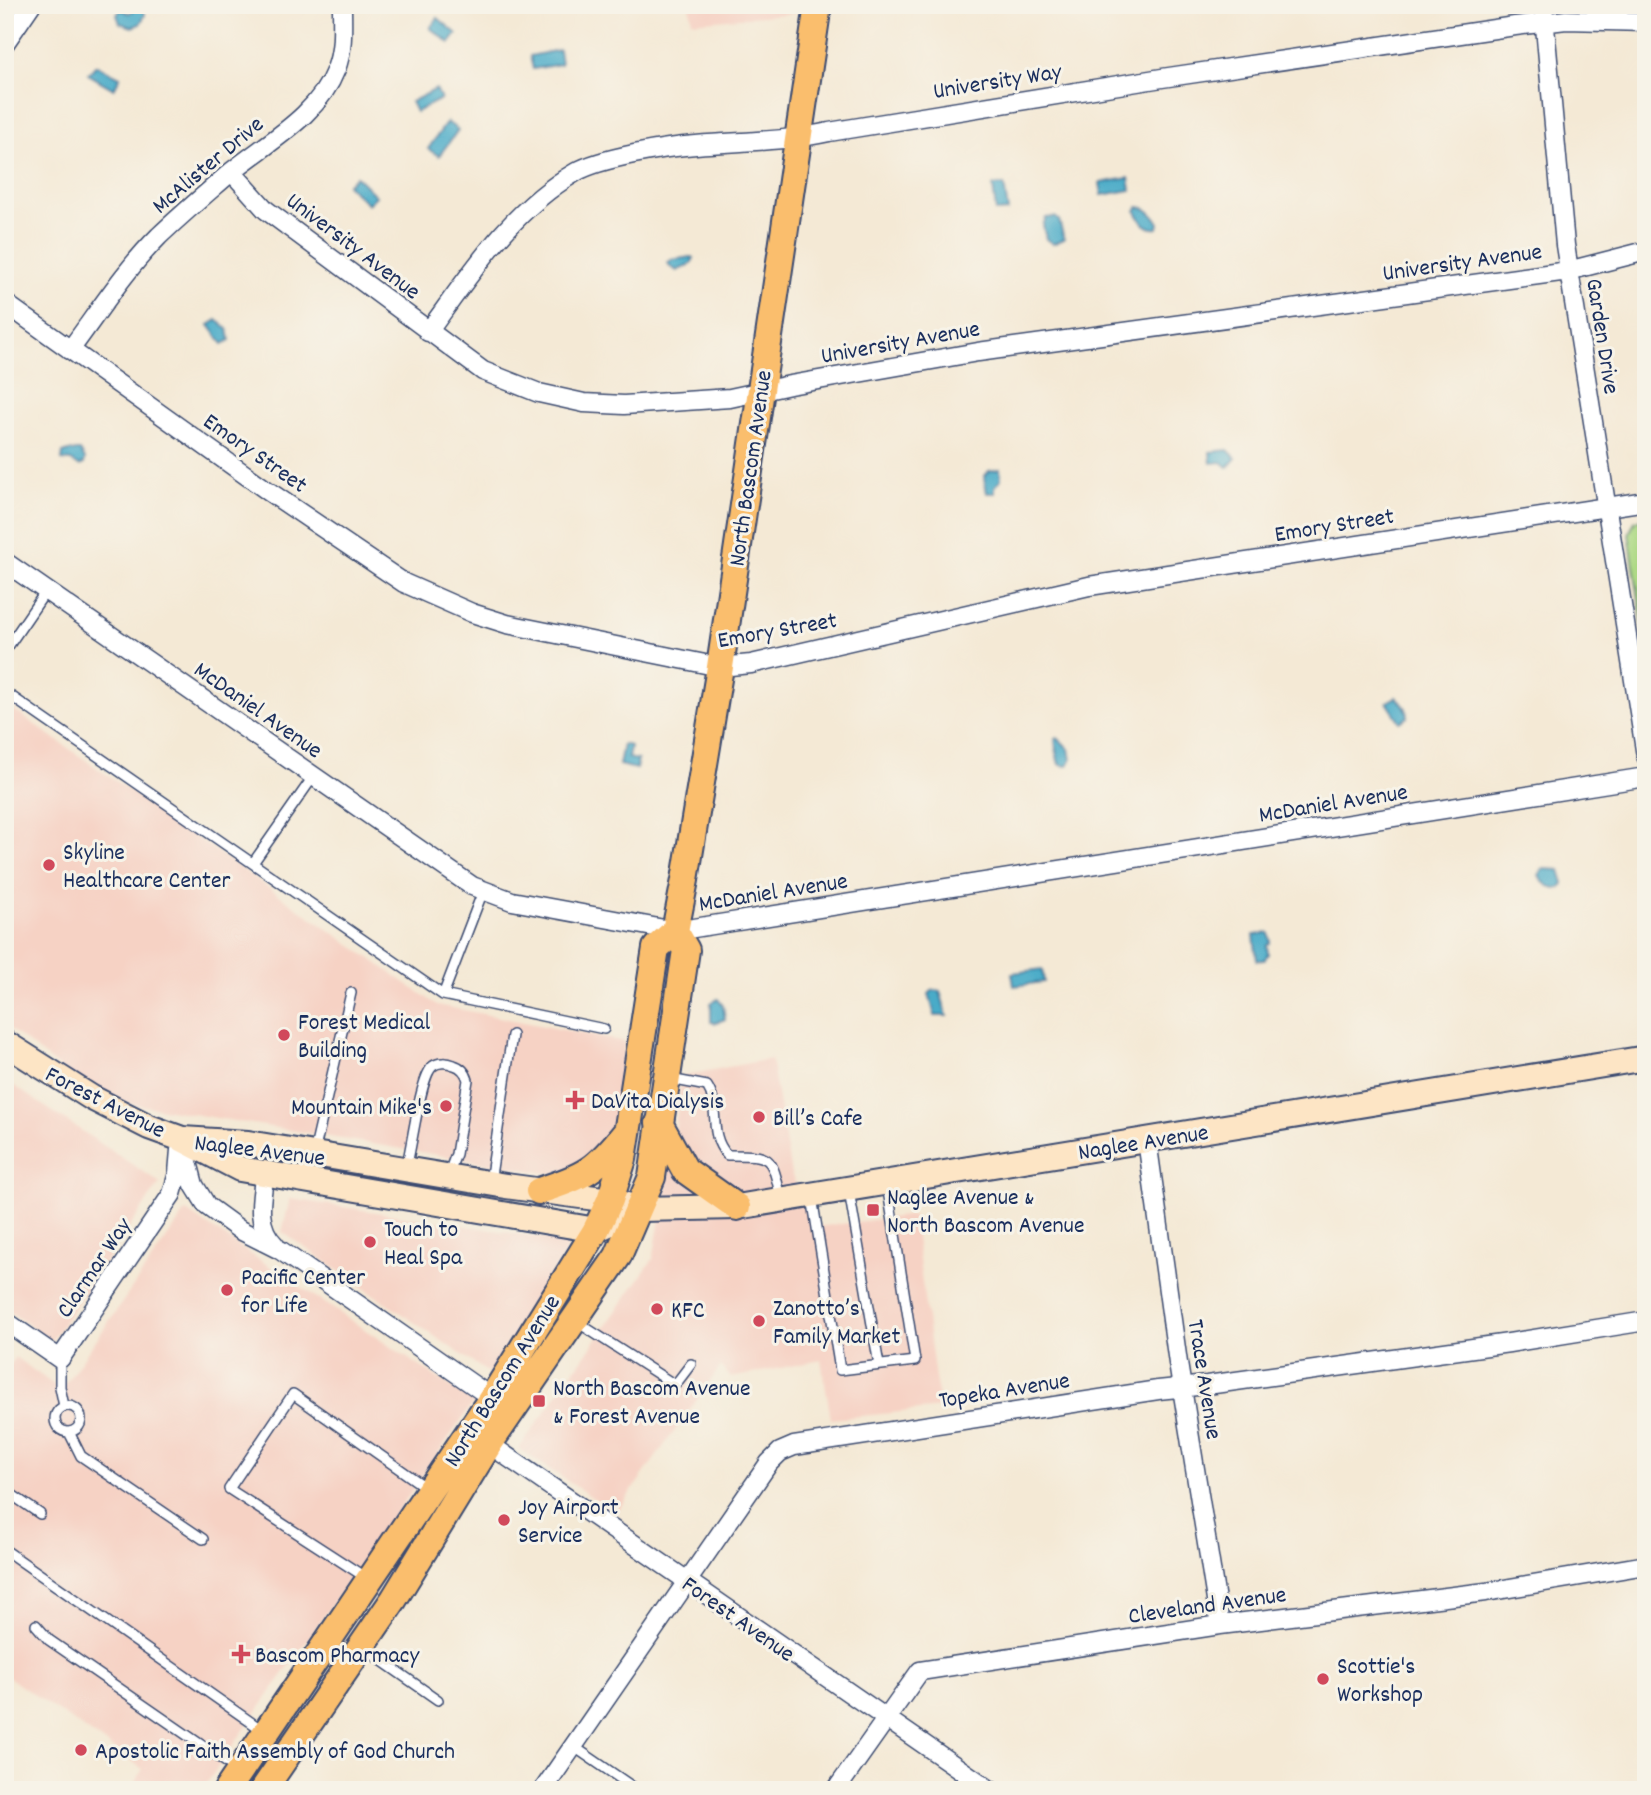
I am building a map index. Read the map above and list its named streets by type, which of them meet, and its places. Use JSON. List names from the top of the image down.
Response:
{
  "streets": {
    "main road": ["North Bascom Avenue", "Forest Avenue", "Naglee Avenue"],
    "street": [
      "University Way",
      "McAlister Drive",
      "University Avenue",
      "Garden Drive",
      "Emory Street",
      "McDaniel Avenue",
      "Clarmar Way",
      "Trace Avenue",
      "Topeka Avenue",
      "Cleveland Avenue"
    ]
  },
  "crossings": [
    ["University Way", "University Avenue"],
    ["University Way", "Garden Drive"],
    ["University Way", "North Bascom Avenue"],
    ["McAlister Drive", "University Avenue"],
    ["McAlister Drive", "Emory Street"],
    ["University Avenue", "Garden Drive"],
    ["University Avenue", "North Bascom Avenue"],
    ["Garden Drive", "Emory Street"],
    ["Emory Street", "North Bascom Avenue"],
    ["North Bascom Avenue", "McDaniel Avenue"],
    ["North Bascom Avenue", "Forest Avenue"],
    ["North Bascom Avenue", "Naglee Avenue"],
    ["Forest Avenue", "Naglee Avenue"],
    ["Forest Avenue", "Clarmar Way"],
    ["Forest Avenue", "Topeka Avenue"],
    ["Forest Avenue", "Cleveland Avenue"],
    ["Naglee Avenue", "Clarmar Way"],
    ["Naglee Avenue", "Trace Avenue"],
    ["Trace Avenue", "Topeka Avenue"],
    ["Trace Avenue", "Cleveland Avenue"]
  ],
  "places": {
    "other": [
      "Skyline Healthcare Center",
      "Forest Medical Building",
      "Mountain Mike's",
      "Bill’s Cafe",
      "Touch to Heal Spa",
      "Pacific Center for Life",
      "KFC",
      "Zanotto’s Family Market",
      "Joy Airport Service",
      "Scottie's Workshop",
      "Apostolic Faith Assembly of God Church"
    ],
    "health": ["DaVita Dialysis", "Bascom Pharmacy"],
    "transit": ["Naglee Avenue & North Bascom Avenue", "North Bascom Avenue & Forest Avenue"]
  }
}
